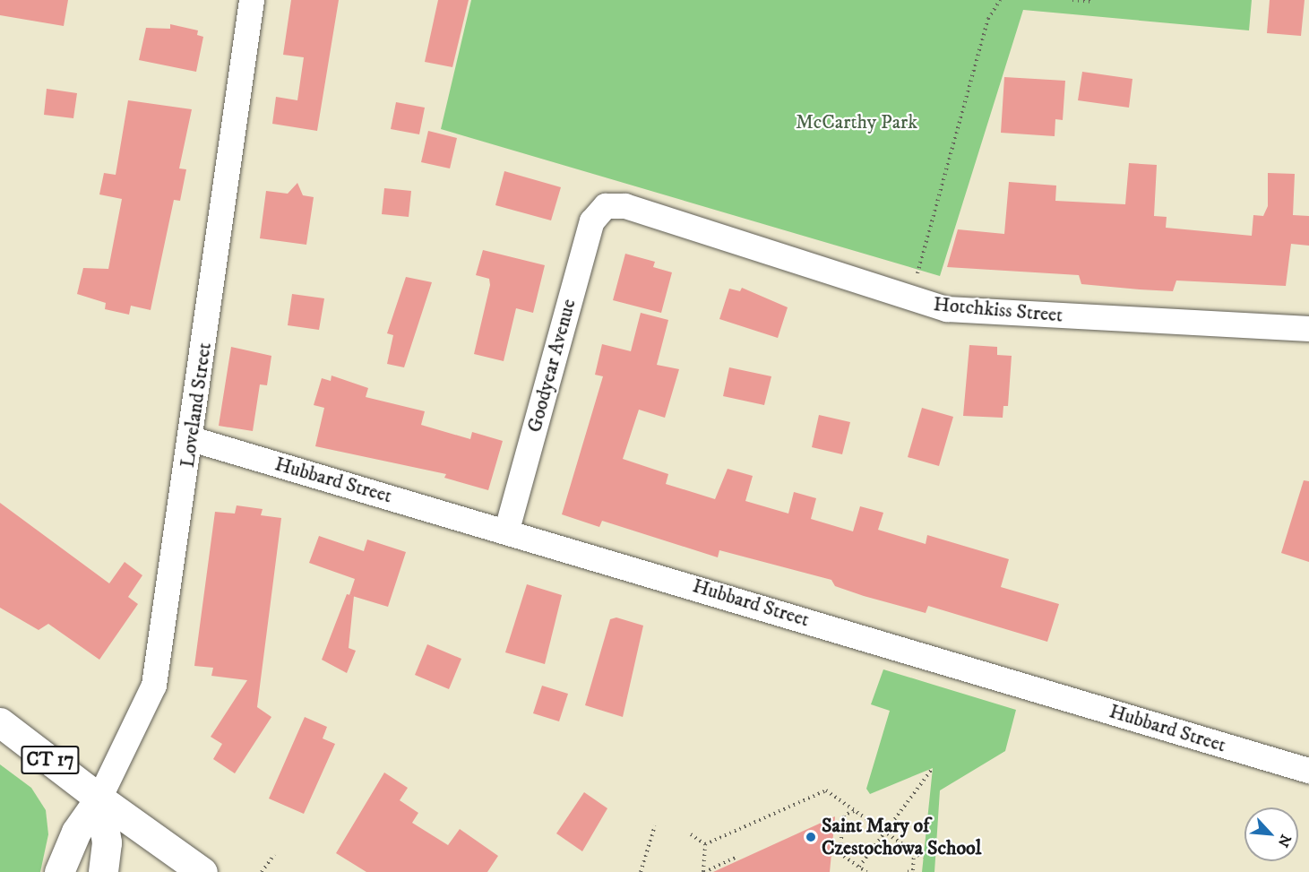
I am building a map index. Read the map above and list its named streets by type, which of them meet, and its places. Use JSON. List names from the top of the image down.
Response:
{
  "streets": {
    "main road": ["CT 17"],
    "street": [
      "Hotchkiss Street",
      "Goodyear Avenue",
      "Loveland Street",
      "Hubbard Street"
    ]
  },
  "crossings": [
    ["Hotchkiss Street", "Goodyear Avenue"],
    ["Goodyear Avenue", "Hubbard Street"],
    ["Loveland Street", "Hubbard Street"],
    ["Loveland Street", "CT 17"]
  ],
  "parks": ["McCarthy Park"],
  "places": ["Saint Mary of Czestochowa School"],
  "north": "bottom right"
}
